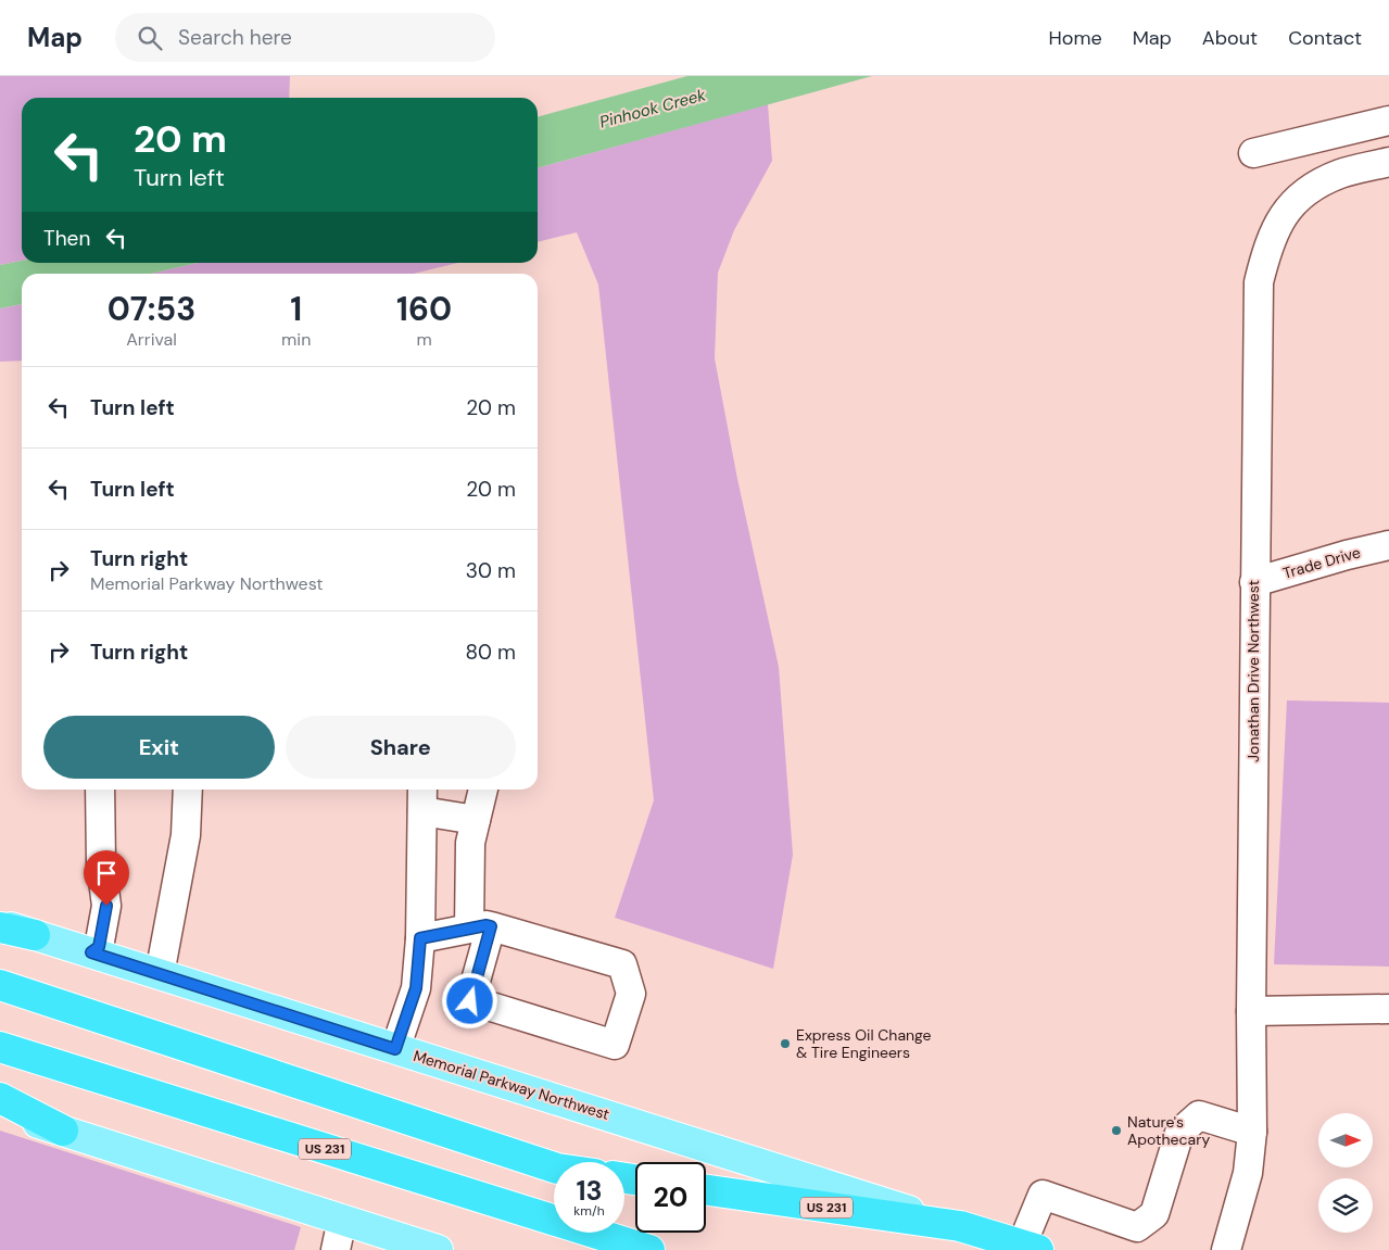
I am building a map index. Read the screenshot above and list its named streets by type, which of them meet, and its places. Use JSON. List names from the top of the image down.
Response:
{
  "streets": {
    "highway": ["Memorial Parkway Northwest", "US 231"],
    "street": ["Trade Drive", "Jonathan Drive Northwest"]
  },
  "crossings": [
    ["Trade Drive", "Jonathan Drive Northwest"]
  ],
  "water": ["Pinhook Creek"],
  "places": ["Express Oil Change & Tire Engineers", "Nature's Apothecary"],
  "north": "right",
  "page": {
    "header": "Map",
    "search": "Search here",
    "nav": [
      "Home",
      "Map",
      "About",
      "Contact"
    ],
    "turn": ["20 m", "Turn left"],
    "then": "Then",
    "eta": [
      "07:53",
      "Arrival",
      "1",
      "min",
      "160",
      "m"
    ],
    "list": [
      {
        "name": "Turn left",
        "value": "20 m"
      },
      {
        "name": "Turn left",
        "value": "20 m"
      },
      {
        "name": "Turn right",
        "note": "Memorial Parkway Northwest",
        "value": "30 m"
      },
      {
        "name": "Turn right",
        "value": "80 m"
      }
    ],
    "buttons": ["Exit", "Share"],
    "speed": "13 km/h",
    "limit": "20"
  }
}
